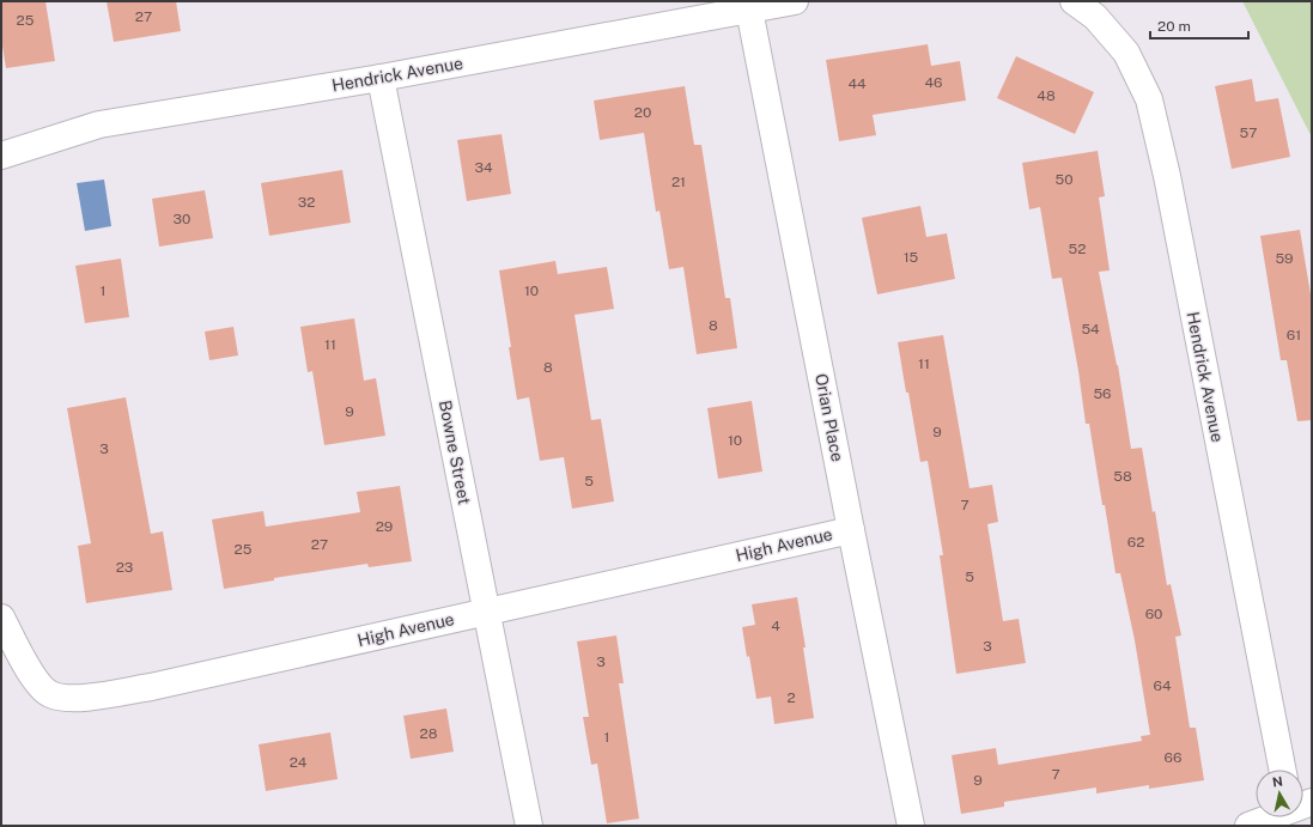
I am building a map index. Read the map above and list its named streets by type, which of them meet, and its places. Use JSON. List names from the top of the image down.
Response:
{
  "streets": {
    "street": [
      "Hendrick Avenue",
      "Orian Place",
      "Bowne Street",
      "High Avenue"
    ]
  },
  "crossings": [
    ["Hendrick Avenue", "Orian Place"],
    ["Hendrick Avenue", "Bowne Street"],
    ["Orian Place", "High Avenue"],
    ["Bowne Street", "High Avenue"]
  ],
  "house_numbers": [
    "27",
    "25",
    "46",
    "44",
    "48",
    "20",
    "57",
    "34",
    "50",
    "21",
    "32",
    "30",
    "52",
    "15",
    "59",
    "1",
    "10",
    "8",
    "54",
    "61",
    "11",
    "11",
    "8",
    "56",
    "9",
    "9",
    "10",
    "3",
    "58",
    "5",
    "7",
    "29",
    "62",
    "27",
    "25",
    "23",
    "5",
    "60",
    "4",
    "3",
    "3",
    "64",
    "2",
    "28",
    "1",
    "66",
    "24",
    "7",
    "9"
  ],
  "scale_bar": "20 m",
  "north": "top"
}
